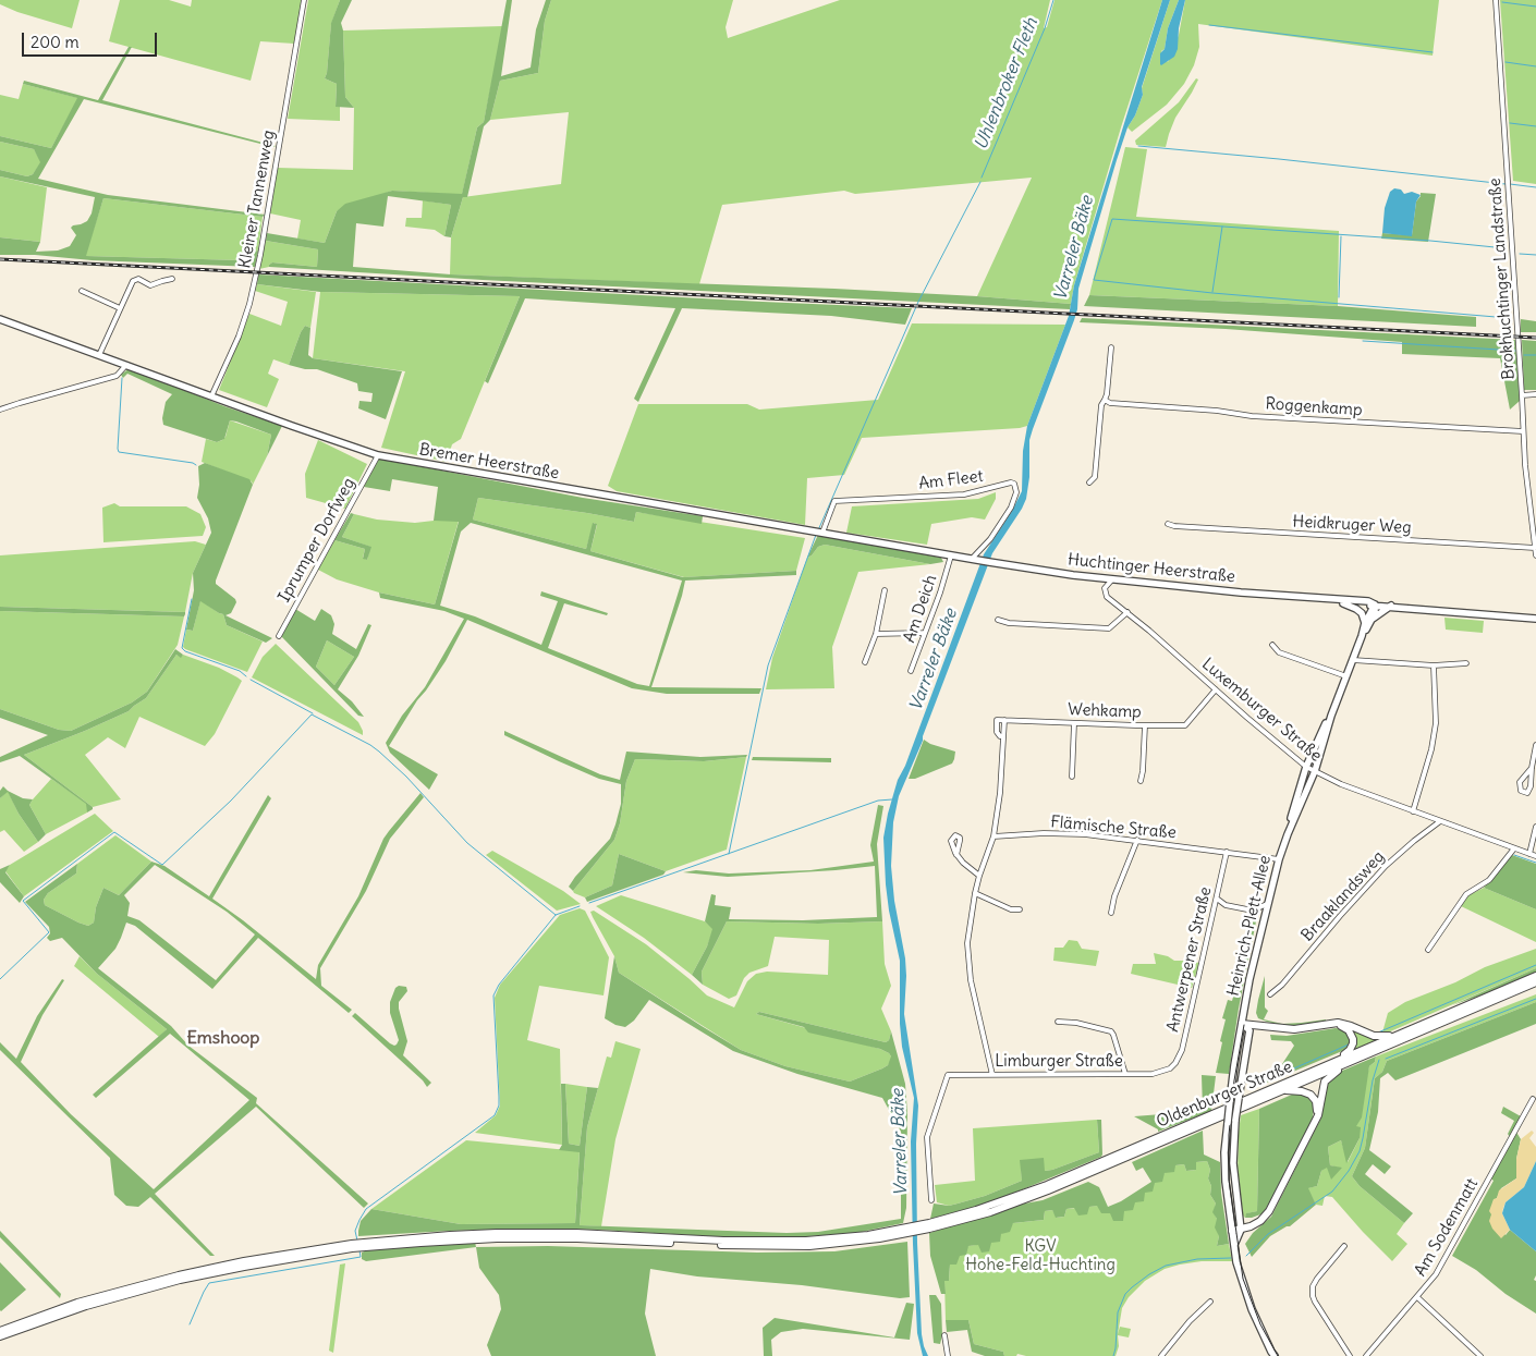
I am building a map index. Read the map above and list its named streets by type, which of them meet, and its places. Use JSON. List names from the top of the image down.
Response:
{
  "streets": {
    "highway": ["Oldenburger Straße"],
    "main road": ["Bremer Heerstraße", "Huchtinger Heerstraße", "Heinrich-Plett-Allee"],
    "street": [
      "Kleiner Tannenweg",
      "Brokhuchtinger Landstraße",
      "Roggenkamp",
      "Am Fleet",
      "Heidkruger Weg",
      "Iprumper Dorfweg",
      "Am Deich",
      "Luxemburger Straße",
      "Wehkamp",
      "Flämische Straße",
      "Braaklandsweg",
      "Antwerpener Straße",
      "Limburger Straße",
      "Am Sodenmatt"
    ]
  },
  "crossings": [
    ["Kleiner Tannenweg", "Bremer Heerstraße"],
    ["Brokhuchtinger Landstraße", "Roggenkamp"],
    ["Brokhuchtinger Landstraße", "Heidkruger Weg"],
    ["Bremer Heerstraße", "Am Fleet"],
    ["Bremer Heerstraße", "Iprumper Dorfweg"],
    ["Bremer Heerstraße", "Huchtinger Heerstraße"],
    ["Bremer Heerstraße", "Am Deich"],
    ["Huchtinger Heerstraße", "Luxemburger Straße"],
    ["Huchtinger Heerstraße", "Heinrich-Plett-Allee"],
    ["Luxemburger Straße", "Wehkamp"],
    ["Luxemburger Straße", "Braaklandsweg"],
    ["Luxemburger Straße", "Heinrich-Plett-Allee"],
    ["Flämische Straße", "Heinrich-Plett-Allee"],
    ["Flämische Straße", "Antwerpener Straße"],
    ["Antwerpener Straße", "Limburger Straße"]
  ],
  "districts": ["Emshoop"],
  "water": ["Uhlenbroker Fleth", "Varreler Bäke"],
  "parks": ["KGV Hohe-Feld-Huchting"],
  "scale_bar": "200 m"
}
